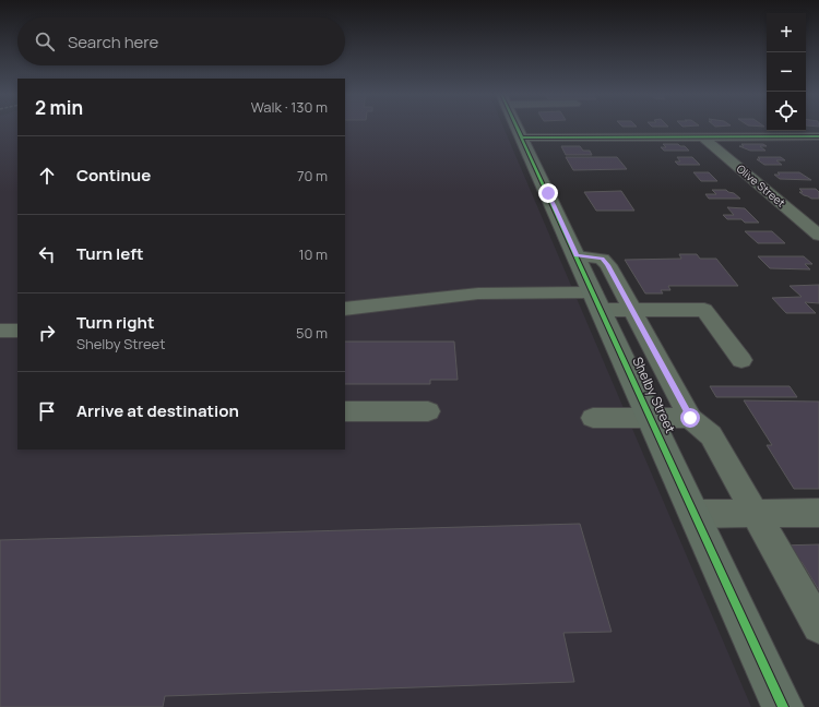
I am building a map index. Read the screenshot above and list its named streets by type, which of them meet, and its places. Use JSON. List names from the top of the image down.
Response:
{
  "streets": {
    "main road": ["Shelby Street"],
    "street": ["Olive Street"]
  },
  "page": {
    "map_buttons": ["+", "−"],
    "search": "Search here",
    "heading": ["2 min", "Walk · 130 m"],
    "list": [
      ["Continue", "70 m"],
      ["Turn left", "10 m"],
      ["Turn right", "Shelby Street", "50 m"],
      "Arrive at destination"
    ]
  }
}
